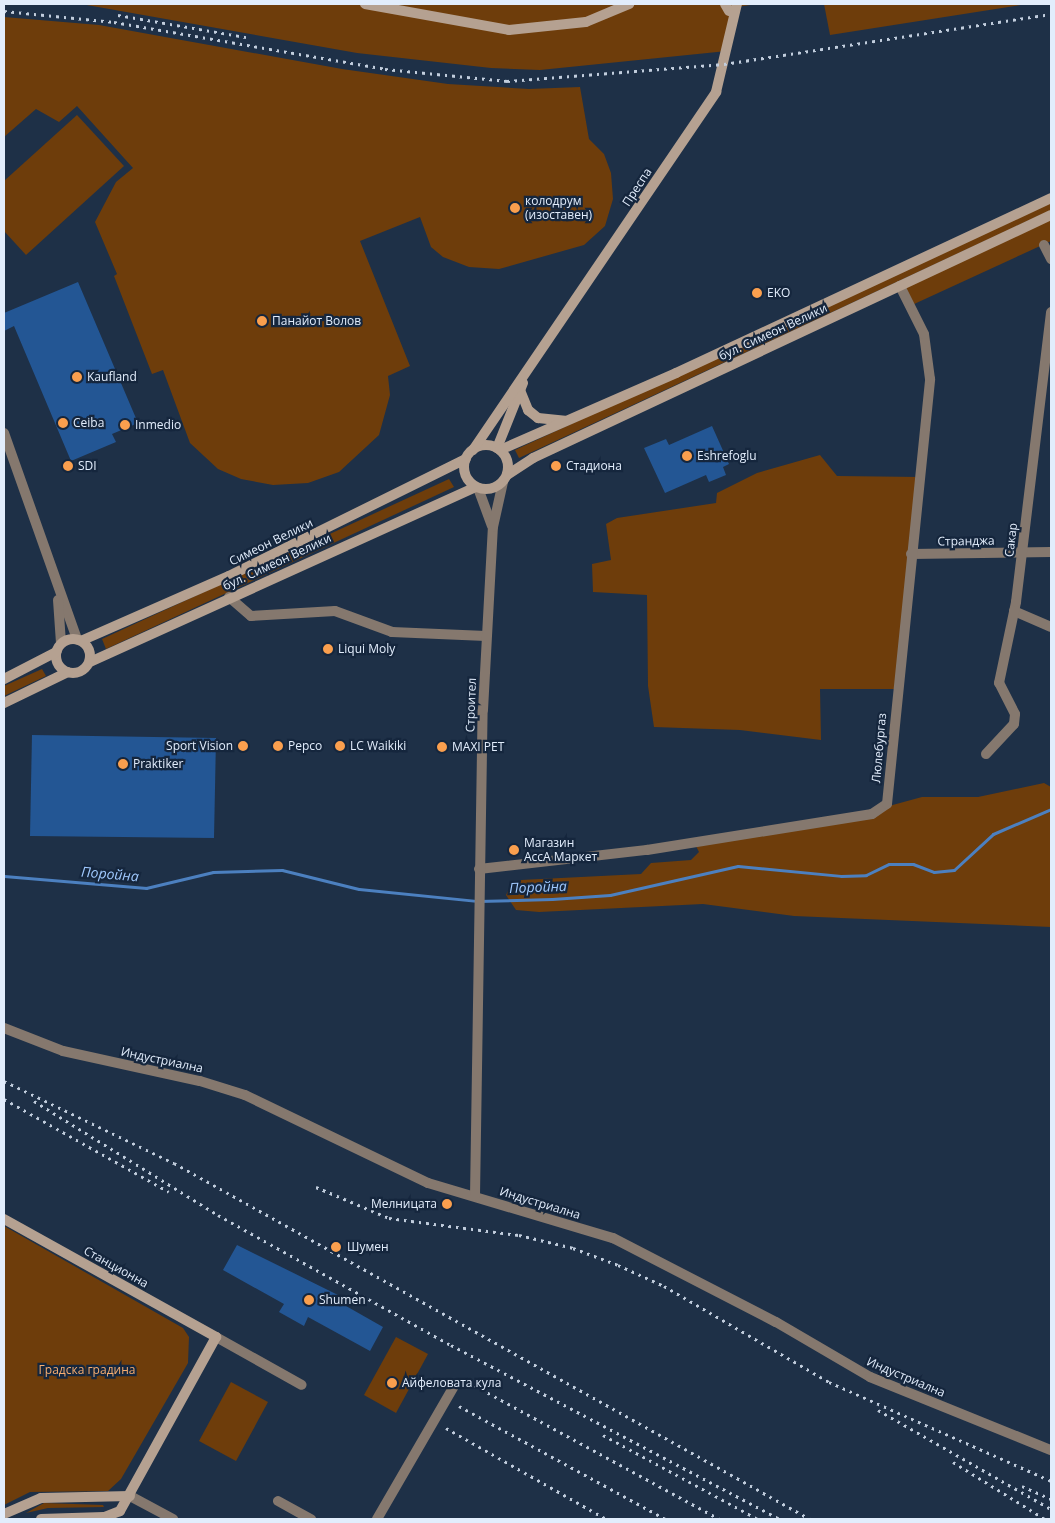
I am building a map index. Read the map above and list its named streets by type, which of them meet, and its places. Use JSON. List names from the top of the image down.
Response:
{
  "streets": {
    "main road": [
      "Преспа",
      "бул. Симеон Велики",
      "Симеон Велики",
      "Станционна"
    ],
    "street": [
      "Сакар",
      "Странджа",
      "Строител",
      "Люлебургаз",
      "Индустриална"
    ]
  },
  "crossings": [
    ["бул. Симеон Велики", "Симеон Велики"],
    ["бул. Симеон Велики", "Строител"],
    ["бул. Симеон Велики", "Люлебургаз"],
    ["Сакар", "Странджа"],
    ["Странджа", "Люлебургаз"],
    ["Симеон Велики", "Строител"],
    ["Строител", "Люлебургаз"],
    ["Строител", "Индустриална"]
  ],
  "water": ["Поройна"],
  "parks": ["Градска градина"],
  "places": [
    "колодрум (изоставен)",
    "EKO",
    "Панайот Волов",
    "Kaufland",
    "Ceiba",
    "Inmedio",
    "Eshrefoglu",
    "SDI",
    "Стадиона",
    "Liqui Moly",
    "Sport Vision",
    "Pepco",
    "LC Waikiki",
    "MAXI PET",
    "Praktiker",
    "Магазин АссА Маркет",
    "Мелницата",
    "Шумен",
    "Shumen",
    "Айфеловата кула"
  ]
}
